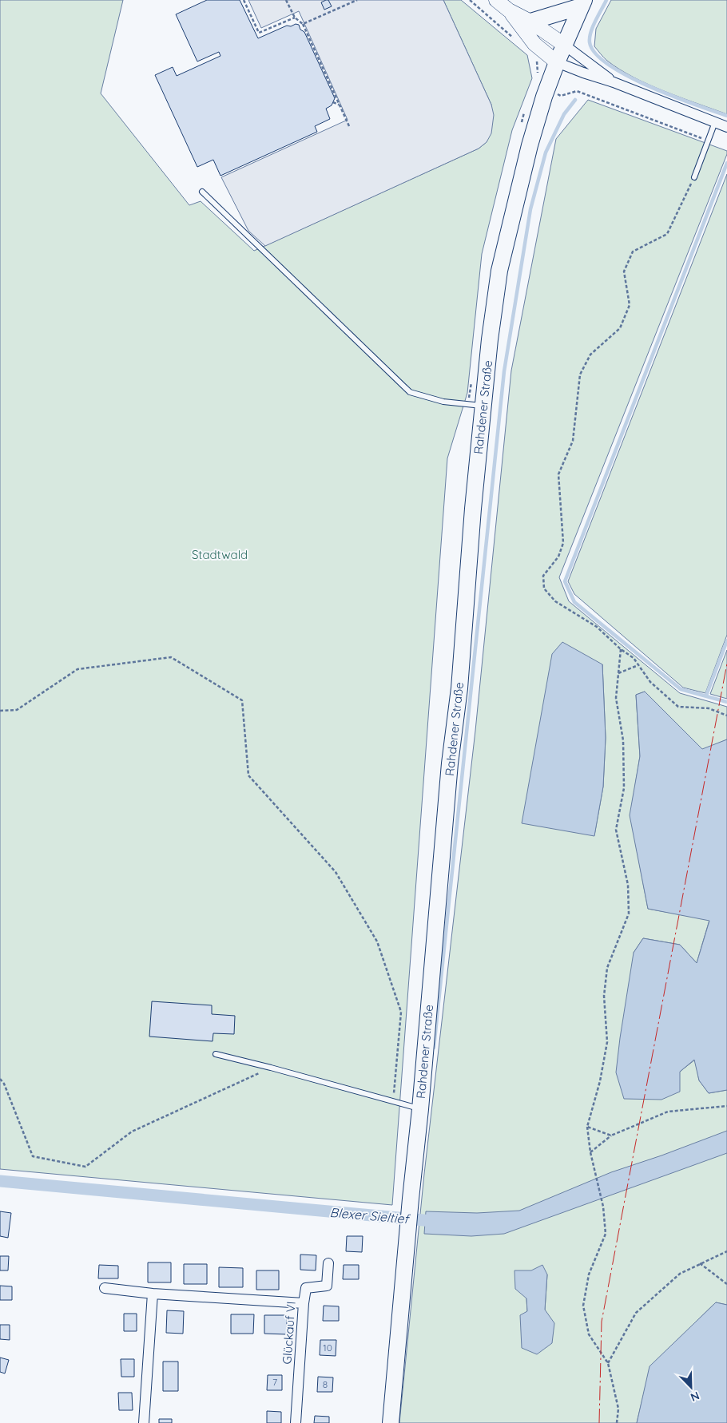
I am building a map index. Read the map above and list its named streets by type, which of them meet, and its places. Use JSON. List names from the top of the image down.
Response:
{
  "streets": {
    "main road": ["Rahdener Straße"],
    "street": ["Glückauf VI"]
  },
  "water": ["Blexer Sieltief"],
  "parks": ["Stadtwald"],
  "house_numbers": ["10", "7", "8"],
  "north": "bottom right"
}
